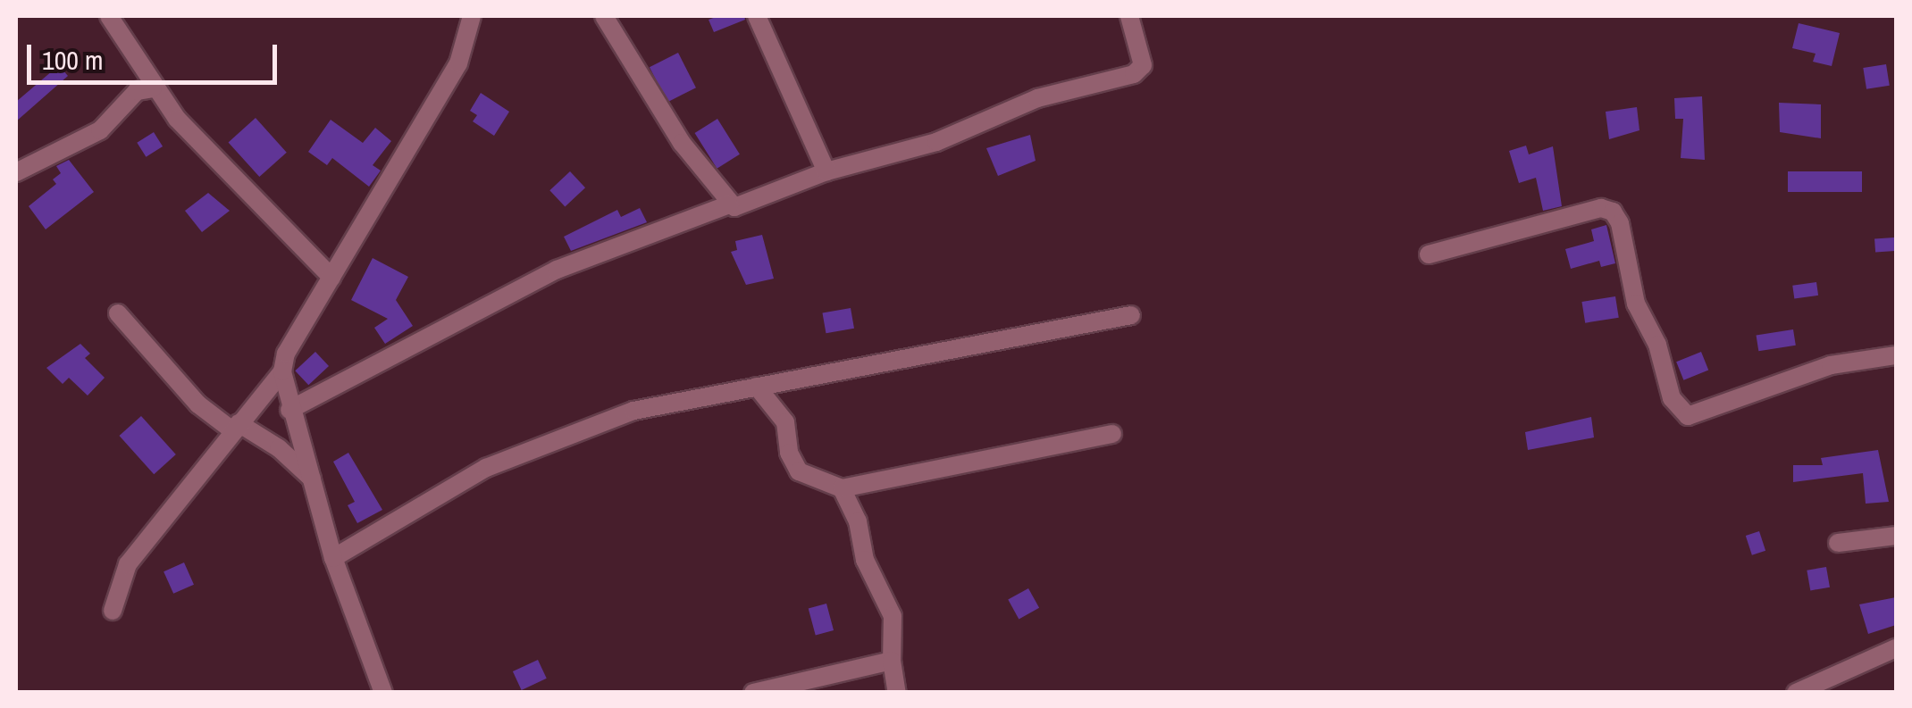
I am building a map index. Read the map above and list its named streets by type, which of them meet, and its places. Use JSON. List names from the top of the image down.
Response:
{
  "scale_bar": "100 m"
}
